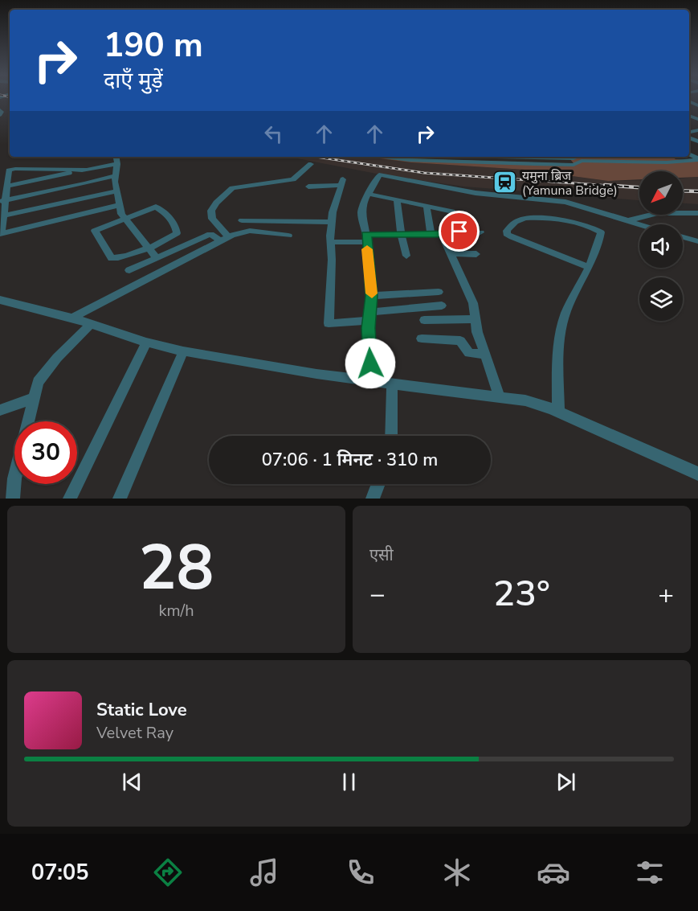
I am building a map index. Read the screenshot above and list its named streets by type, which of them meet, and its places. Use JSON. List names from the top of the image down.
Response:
{
  "places": {
    "station": ["यमुना ब्रिज (Yamuna Bridge)"]
  },
  "north": "bottom left",
  "page": {
    "turn": ["190 m", "दाएँ मुड़ें"],
    "limit": "30",
    "trip": "07:06 · 1 मिनट · 310 m",
    "tile": [
      ["28", "km/h"],
      "एसी"
    ],
    "heat": ["−", "23°", "+"],
    "song": ["Static Love", "Velvet Ray"],
    "tabs": "07:05"
  }
}
